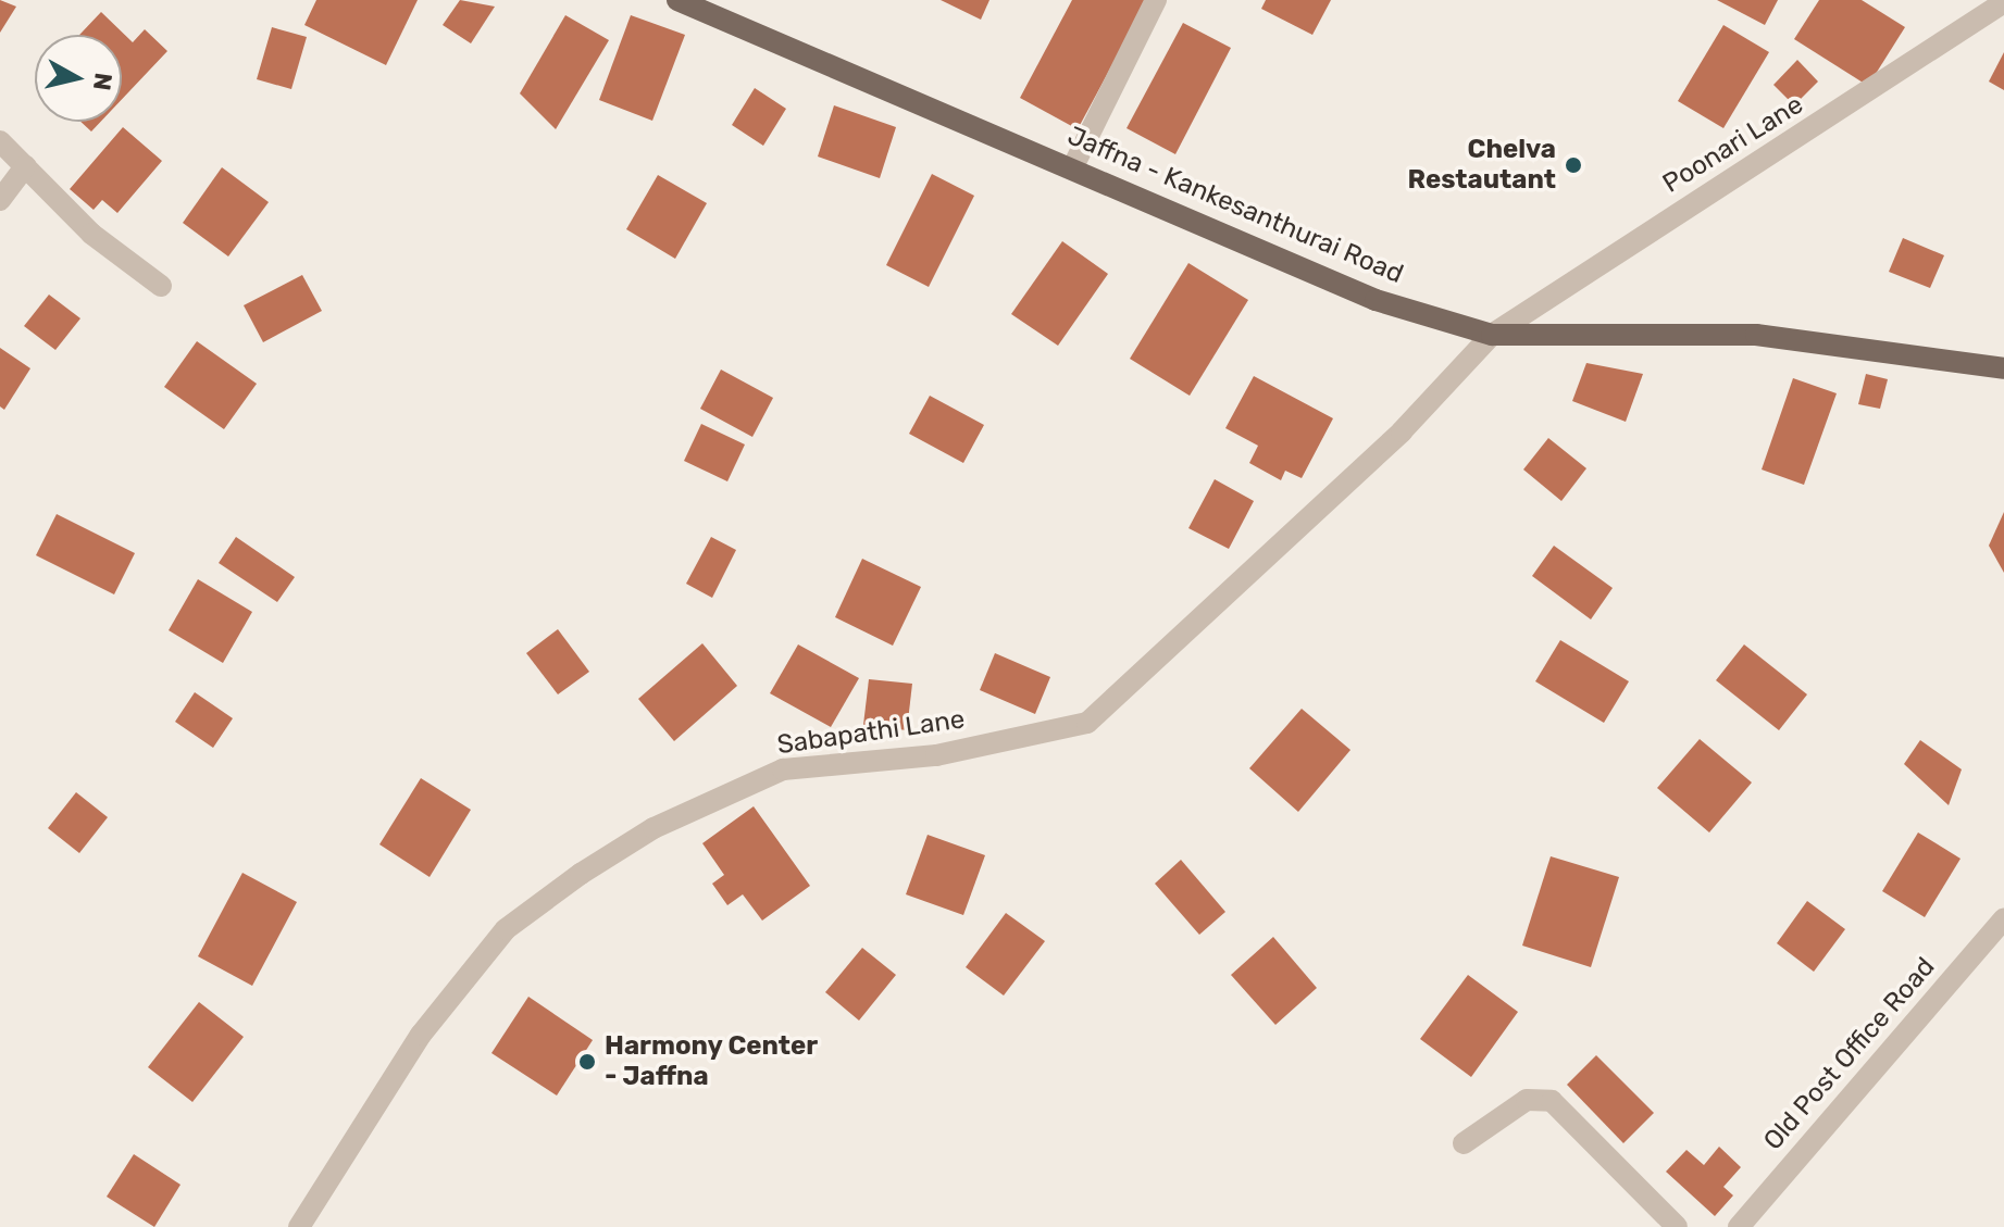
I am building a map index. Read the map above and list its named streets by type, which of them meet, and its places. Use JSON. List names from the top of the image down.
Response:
{
  "streets": {
    "main road": ["Jaffna - Kankesanthurai Road"],
    "street": ["Poonari Lane", "Sabapathi Lane", "Old Post Office Road"]
  },
  "crossings": [
    ["Poonari Lane", "Jaffna - Kankesanthurai Road"],
    ["Poonari Lane", "Sabapathi Lane"],
    ["Jaffna - Kankesanthurai Road", "Sabapathi Lane"]
  ],
  "places": ["Chelva Restautant", "Harmony Center - Jaffna"],
  "north": "right"
}
